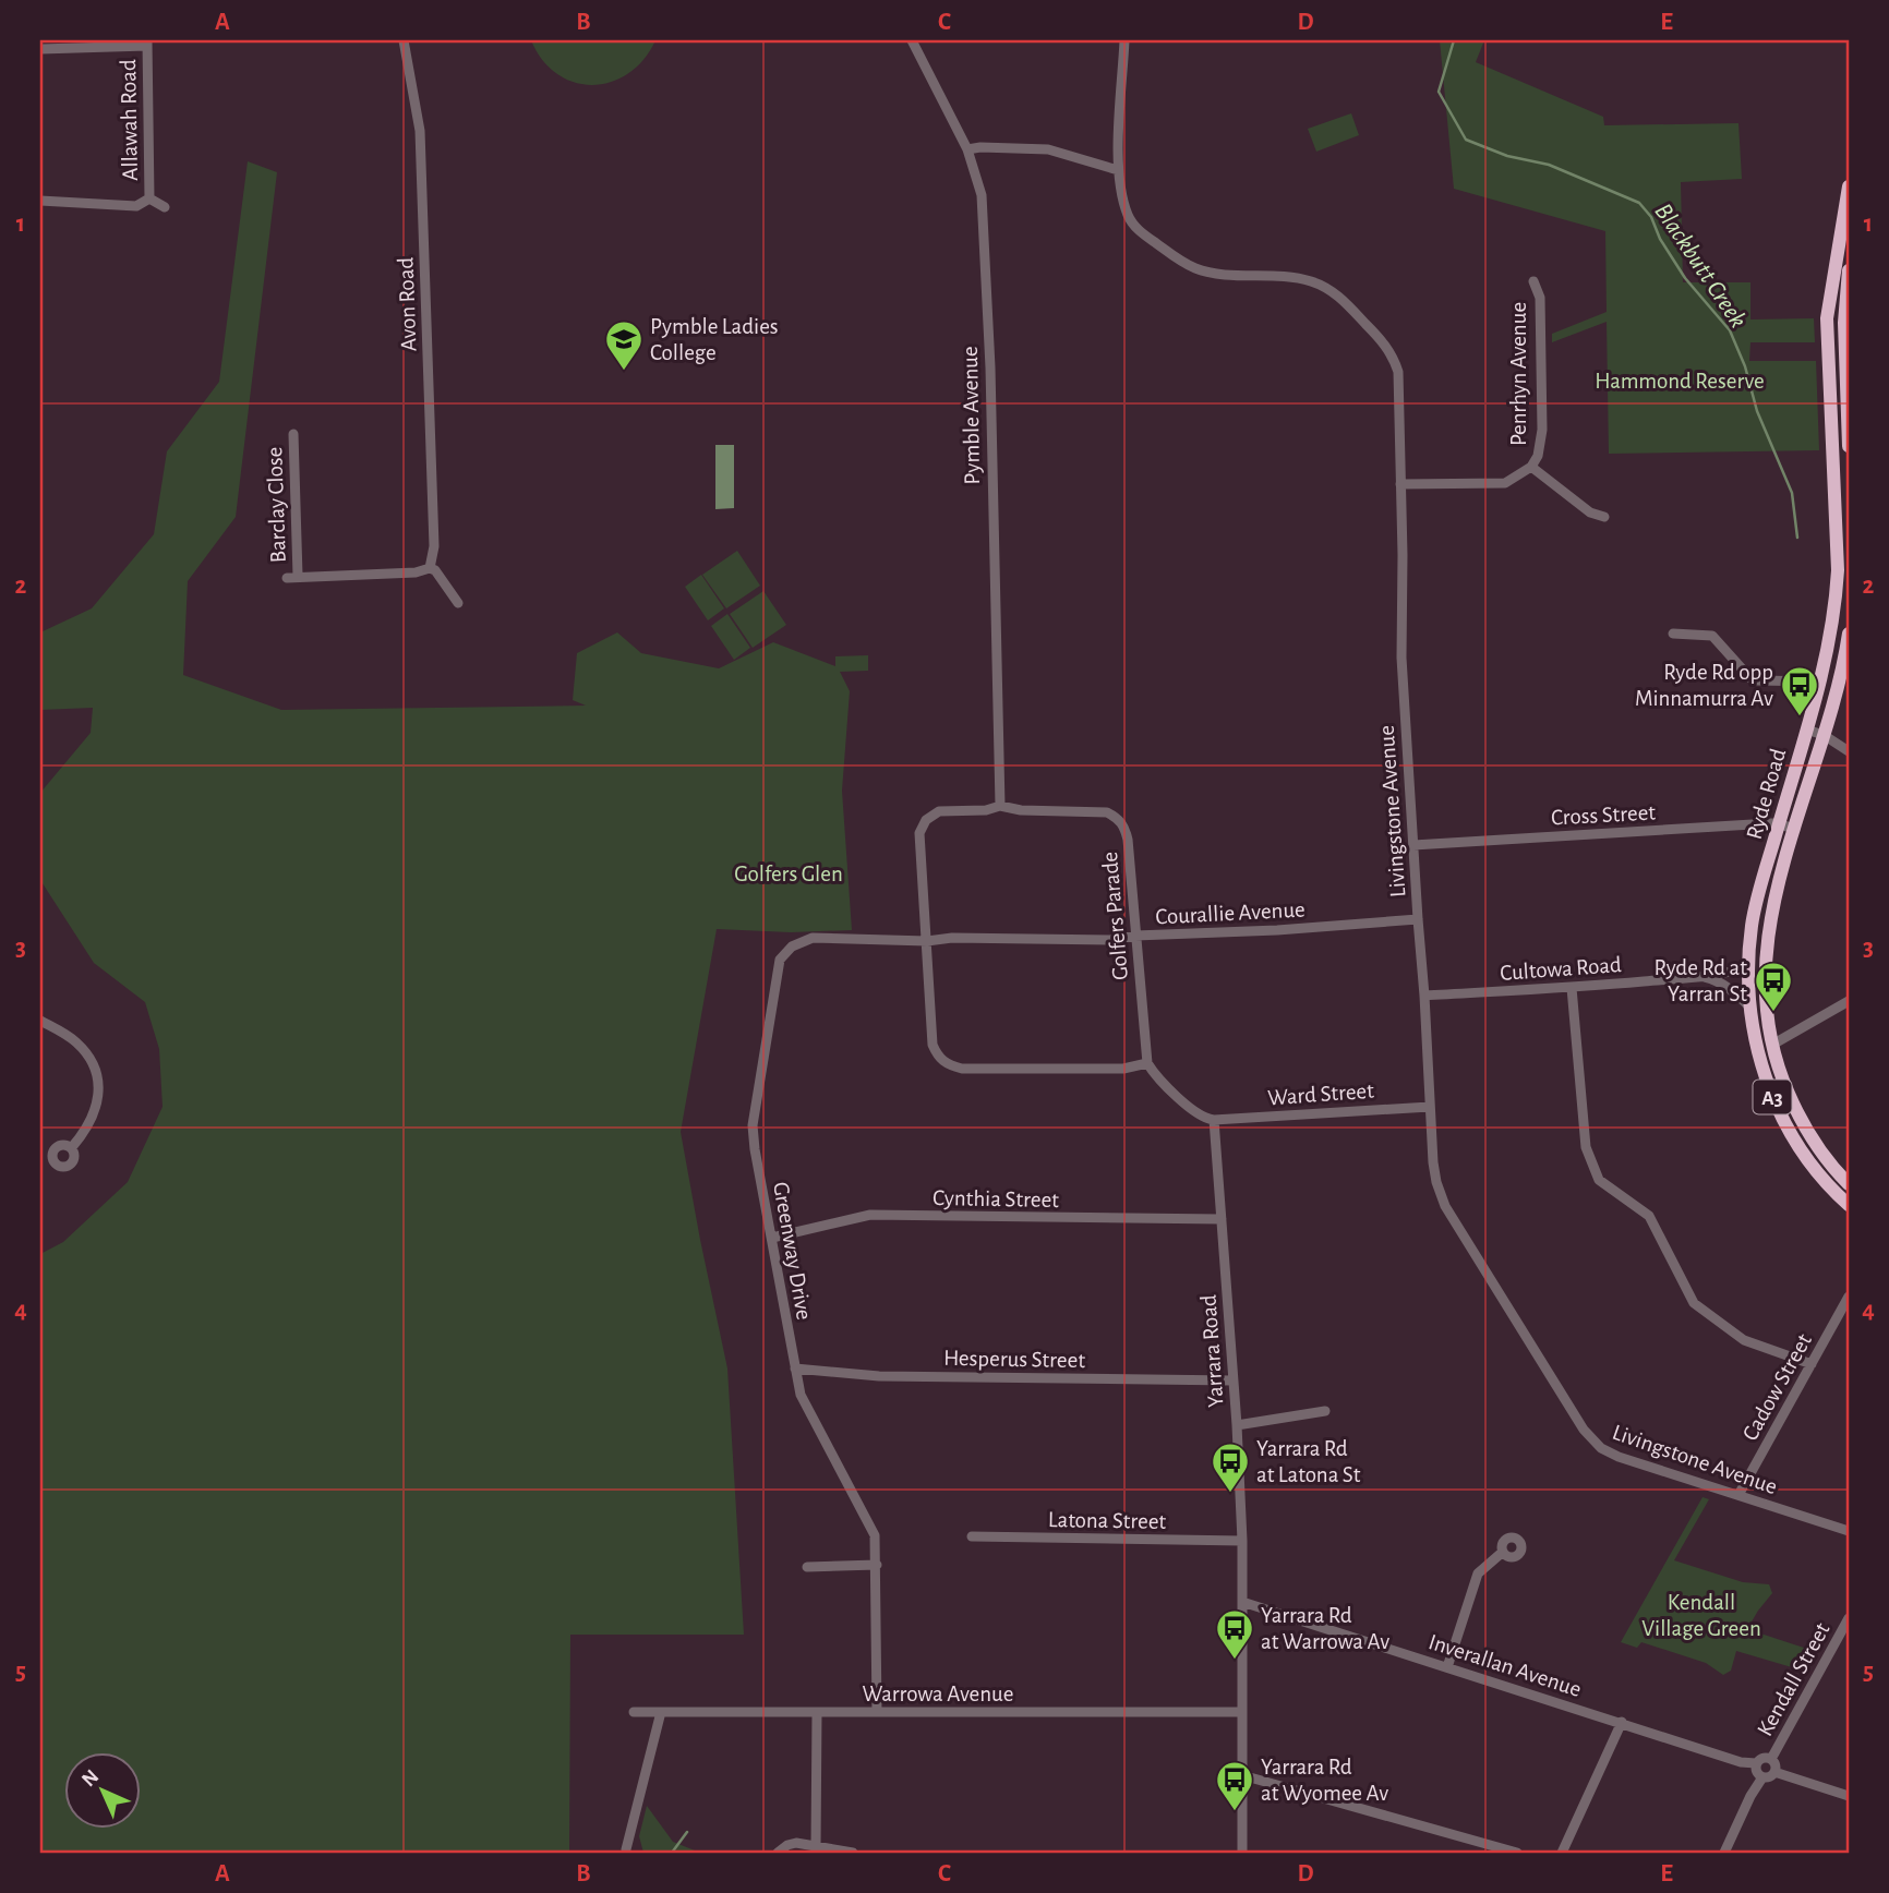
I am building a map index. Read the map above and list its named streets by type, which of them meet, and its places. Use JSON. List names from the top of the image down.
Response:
{
  "streets": {
    "highway": ["Ryde Road", "A3"],
    "street": [
      "Allawah Road",
      "Avon Road",
      "Penrhyn Avenue",
      "Pymble Avenue",
      "Barclay Close",
      "Livingstone Avenue",
      "Cross Street",
      "Courallie Avenue",
      "Golfers Parade",
      "Cultowa Road",
      "Ward Street",
      "Cynthia Street",
      "Greenway Drive",
      "Yarrara Road",
      "Hesperus Street",
      "Cadow Street",
      "Latona Street",
      "Inverallan Avenue",
      "Kendall Street",
      "Warrowa Avenue"
    ]
  },
  "crossings": [
    ["Avon Road", "Barclay Close"],
    ["Penrhyn Avenue", "Livingstone Avenue"],
    ["Pymble Avenue", "Golfers Parade"],
    ["Ryde Road", "Cross Street"],
    ["Ryde Road", "Cultowa Road"],
    ["Livingstone Avenue", "Cross Street"],
    ["Livingstone Avenue", "Courallie Avenue"],
    ["Livingstone Avenue", "Cultowa Road"],
    ["Livingstone Avenue", "Ward Street"],
    ["Livingstone Avenue", "Cadow Street"],
    ["Courallie Avenue", "Golfers Parade"],
    ["Courallie Avenue", "Greenway Drive"],
    ["Golfers Parade", "Greenway Drive"],
    ["Ward Street", "Yarrara Road"],
    ["Cynthia Street", "Greenway Drive"],
    ["Cynthia Street", "Yarrara Road"],
    ["Greenway Drive", "Hesperus Street"],
    ["Greenway Drive", "Warrowa Avenue"],
    ["Yarrara Road", "Hesperus Street"],
    ["Yarrara Road", "Latona Street"],
    ["Yarrara Road", "Inverallan Avenue"],
    ["Yarrara Road", "Warrowa Avenue"],
    ["Inverallan Avenue", "Kendall Street"]
  ],
  "water": ["Blackbutt Creek"],
  "parks": ["Hammond Reserve", "Golfers Glen", "Kendall Village Green"],
  "places": {
    "school or university": ["Pymble Ladies College"],
    "bus stop": [
      "Ryde Rd opp Minnamurra Av",
      "Ryde Rd at Yarran St",
      "Yarrara Rd at Latona St",
      "Yarrara Rd at Warrowa Av",
      "Yarrara Rd at Wyomee Av"
    ]
  },
  "north": "top left",
  "grid": {
    "columns": [
      "A",
      "B",
      "C",
      "D",
      "E"
    ],
    "rows": [
      "1",
      "2",
      "3",
      "4",
      "5"
    ]
  }
}
